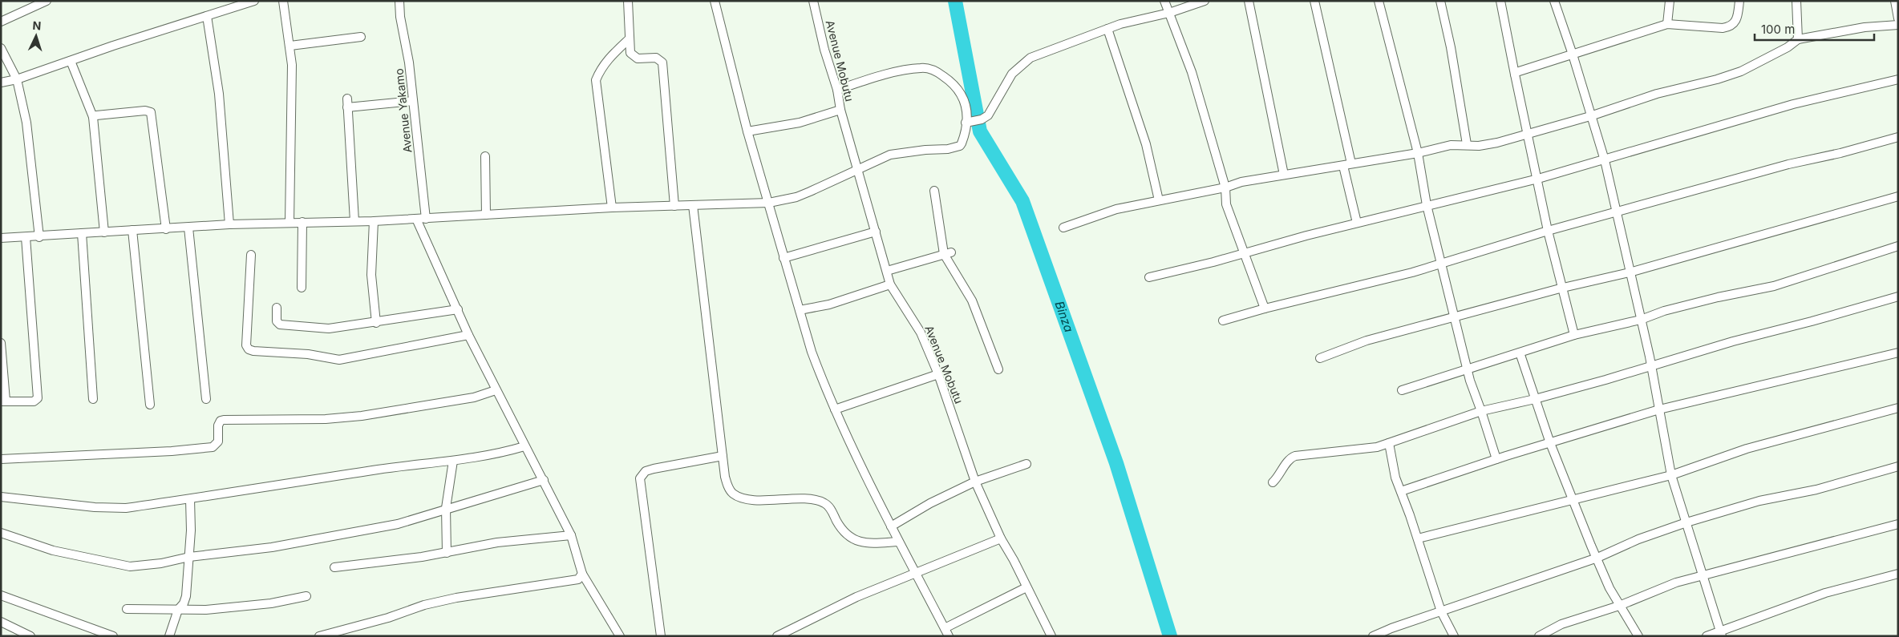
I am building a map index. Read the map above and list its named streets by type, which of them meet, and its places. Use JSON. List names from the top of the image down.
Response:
{
  "streets": {
    "street": ["Avenue Mobutu", "Avenue Yakamo"]
  },
  "water": ["Binza"],
  "scale_bar": "100 m",
  "north": "top"
}
